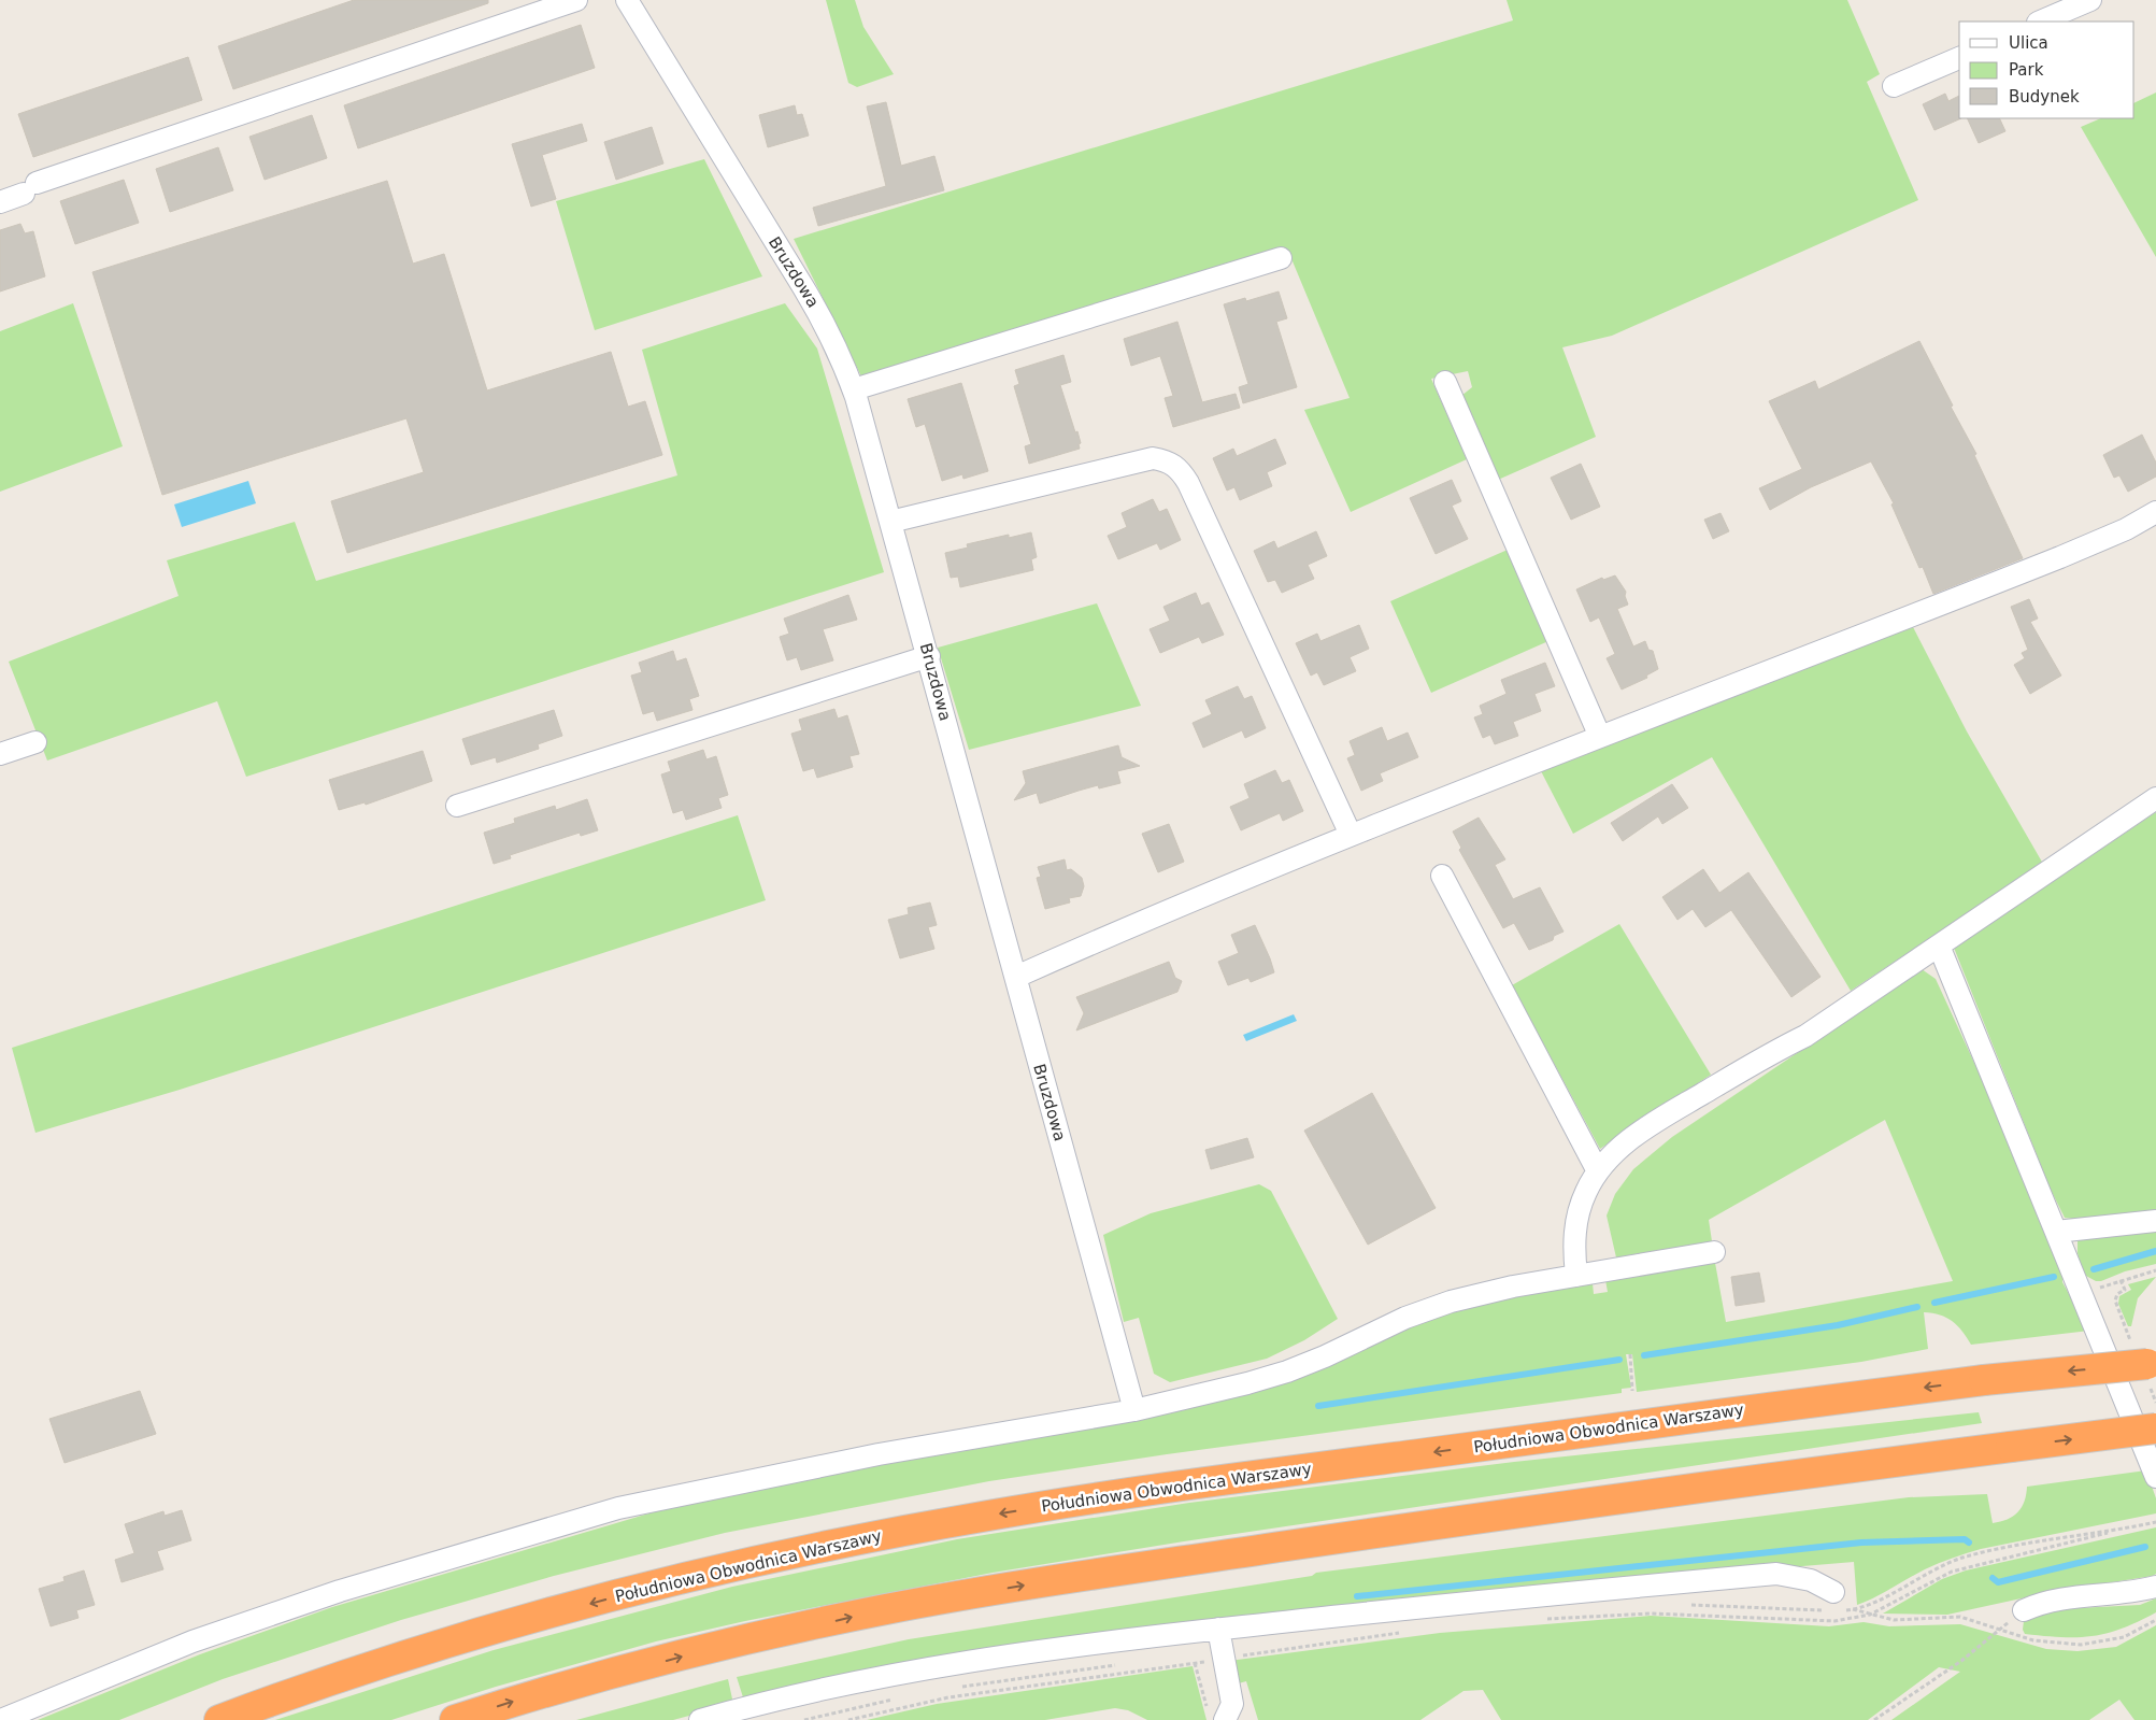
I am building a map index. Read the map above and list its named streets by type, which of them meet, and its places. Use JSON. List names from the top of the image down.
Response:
{
  "streets": {
    "highway": ["Południowa Obwodnica Warszawy"],
    "street": ["Bruzdowa"]
  },
  "legend": ["Ulica", "Park", "Budynek"]
}
